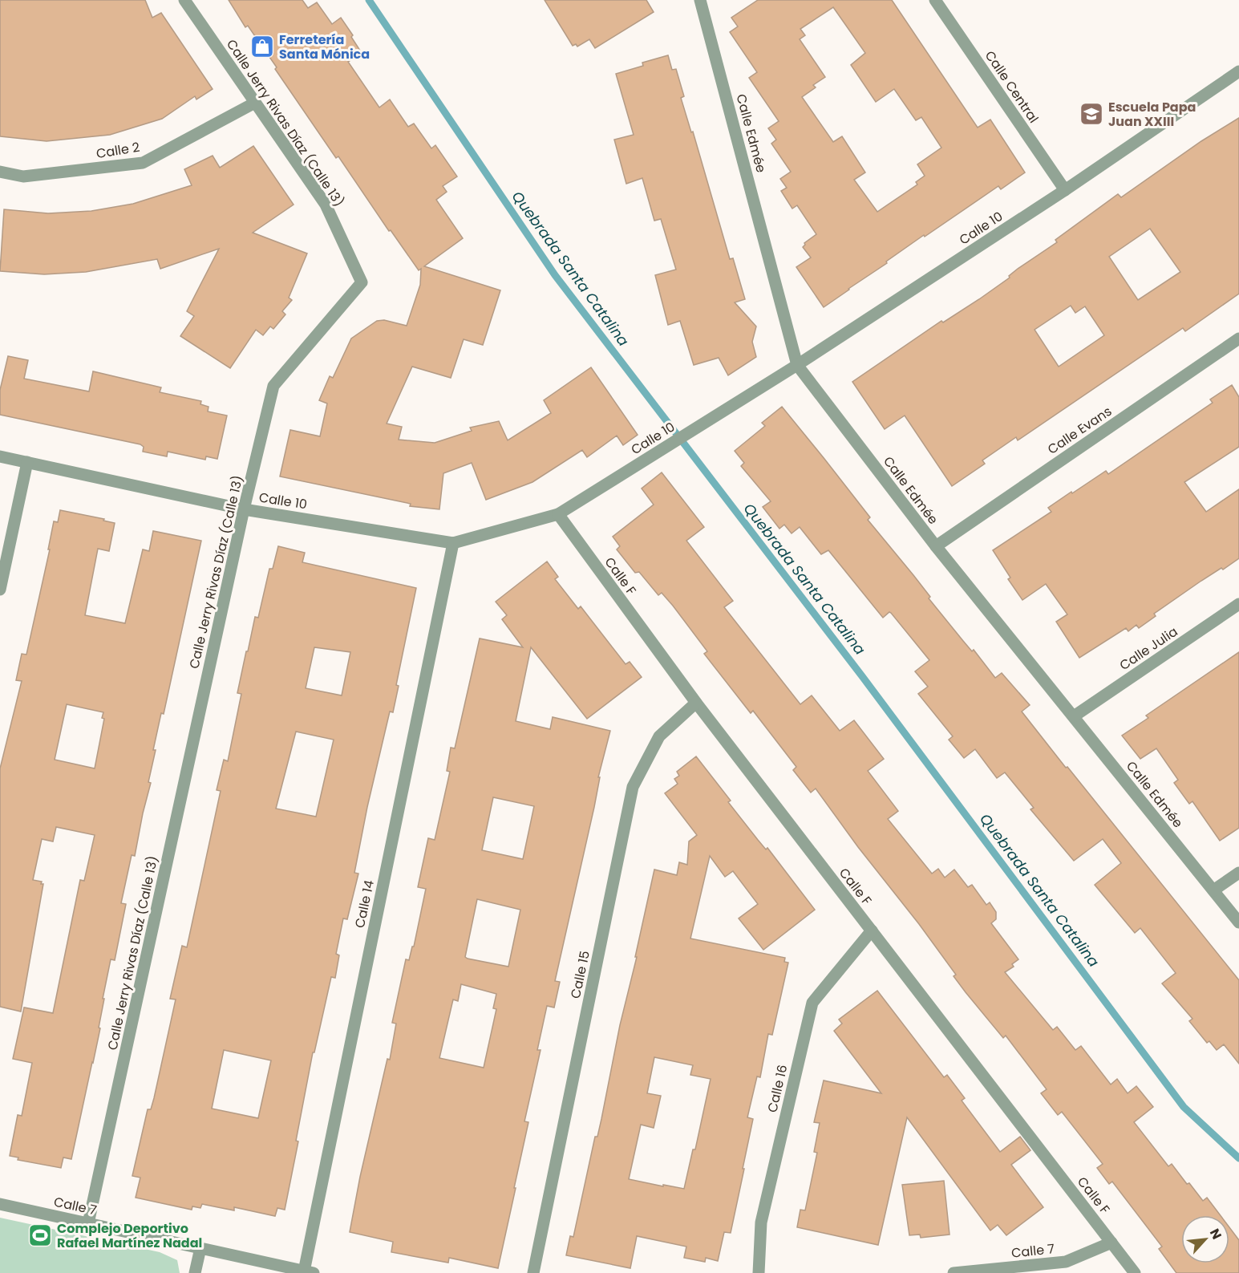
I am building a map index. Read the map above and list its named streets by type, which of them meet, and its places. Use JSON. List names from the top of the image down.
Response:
{
  "streets": {
    "street": [
      "Calle Central",
      "Calle Jerry Rivas Díaz (Calle 13)",
      "Calle Edmée",
      "Calle 2",
      "Calle 10",
      "Calle Evans",
      "Calle F",
      "Calle Julia",
      "Calle 14",
      "Calle 15",
      "Calle 16",
      "Calle 7"
    ]
  },
  "crossings": [
    ["Calle Central", "Calle 10"],
    ["Calle Jerry Rivas Díaz (Calle 13)", "Calle 2"],
    ["Calle Jerry Rivas Díaz (Calle 13)", "Calle 10"],
    ["Calle Jerry Rivas Díaz (Calle 13)", "Calle 7"],
    ["Calle Edmée", "Calle 10"],
    ["Calle Edmée", "Calle Evans"],
    ["Calle Edmée", "Calle Julia"],
    ["Calle 10", "Calle F"],
    ["Calle 10", "Calle 14"],
    ["Calle F", "Calle 15"],
    ["Calle F", "Calle 16"],
    ["Calle F", "Calle 7"],
    ["Calle 14", "Calle 7"]
  ],
  "water": ["Quebrada Santa Catalina"],
  "places": {
    "shop": ["Ferretería Santa Mónica"],
    "school or university": ["Escuela Papa Juan XXIII"],
    "sports": ["Complejo Deportivo Rafael Martínez Nadal"]
  },
  "north": "top right"
}
